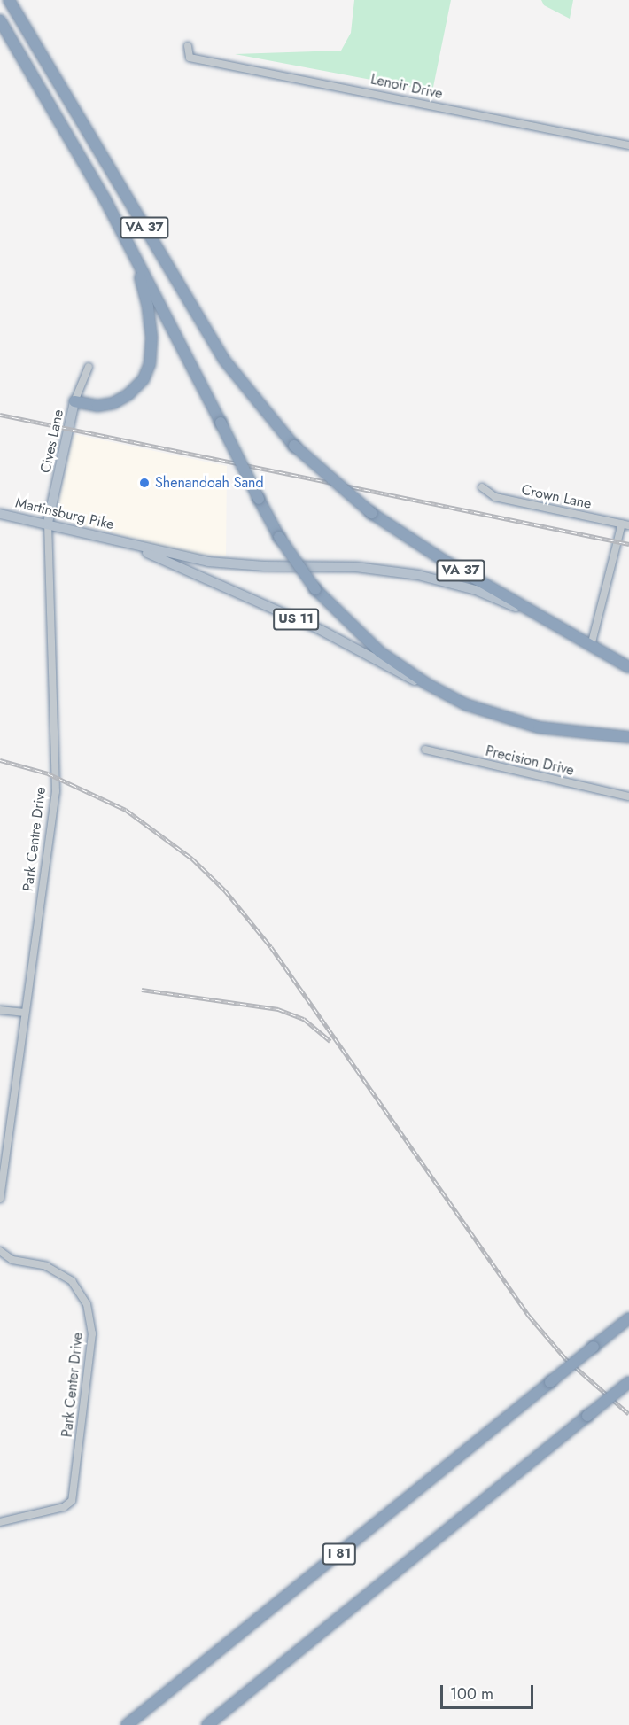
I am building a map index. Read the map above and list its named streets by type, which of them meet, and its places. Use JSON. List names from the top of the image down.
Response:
{
  "streets": {
    "highway": ["VA 37", "US 11", "I 81"],
    "main road": ["Cives Lane", "Martinsburg Pike"],
    "street": [
      "Lenoir Drive",
      "Crown Lane",
      "Precision Drive",
      "Park Centre Drive",
      "Park Center Drive"
    ]
  },
  "crossings": [
    ["VA 37", "US 11"],
    ["Cives Lane", "Martinsburg Pike"],
    ["Cives Lane", "Park Centre Drive"],
    ["Martinsburg Pike", "US 11"],
    ["Martinsburg Pike", "Park Centre Drive"]
  ],
  "places": ["Shenandoah Sand"],
  "scale_bar": "100 m"
}
